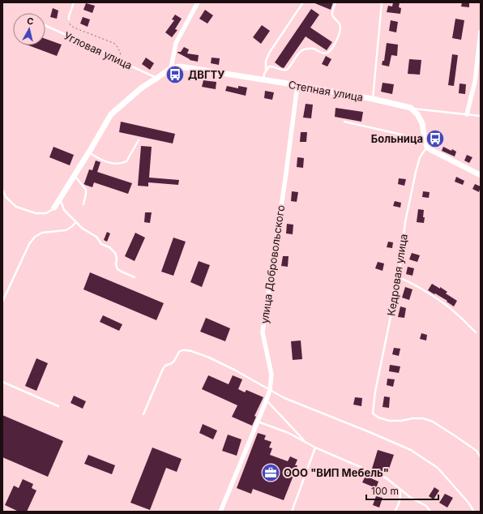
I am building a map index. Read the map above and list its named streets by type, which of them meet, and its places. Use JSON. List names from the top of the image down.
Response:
{
  "streets": {
    "street": ["Степная улица", "улица Добровольского"],
    "lane": ["Угловая улица", "Кедровая улица"]
  },
  "crossings": [
    ["Степная улица", "улица Добровольского"]
  ],
  "places": {
    "bus stop": ["ДВГТУ", "Больница"],
    "office": ["ООО \"ВИП Мебель\""]
  },
  "scale_bar": "100 m",
  "north": "top"
}
